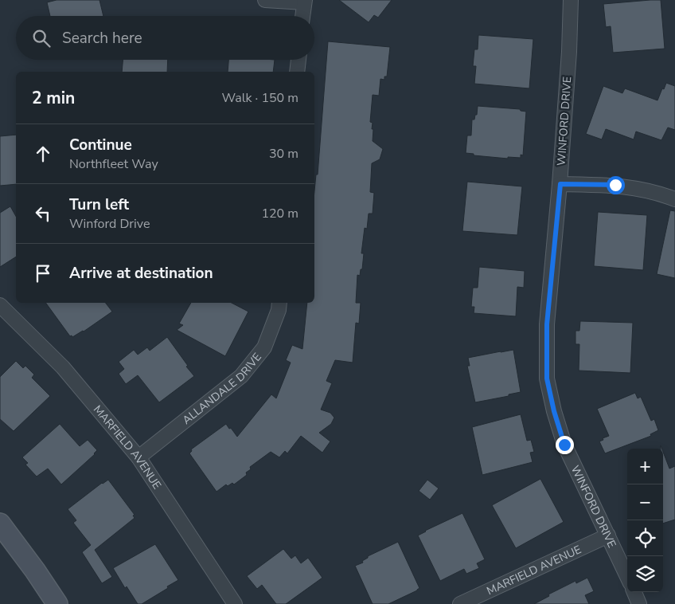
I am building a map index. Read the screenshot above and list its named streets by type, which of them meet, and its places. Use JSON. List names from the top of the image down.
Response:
{
  "streets": {
    "street": ["WINFORD DRIVE", "ALLANDALE DRIVE", "MARFIELD AVENUE"]
  },
  "crossings": [
    ["WINFORD DRIVE", "MARFIELD AVENUE"],
    ["ALLANDALE DRIVE", "MARFIELD AVENUE"]
  ],
  "page": {
    "search": "Search here",
    "heading": ["2 min", "Walk · 150 m"],
    "list": [
      ["Continue", "Northfleet Way", "30 m"],
      ["Turn left", "Winford Drive", "120 m"],
      "Arrive at destination"
    ],
    "map_buttons": ["+", "−"]
  }
}
